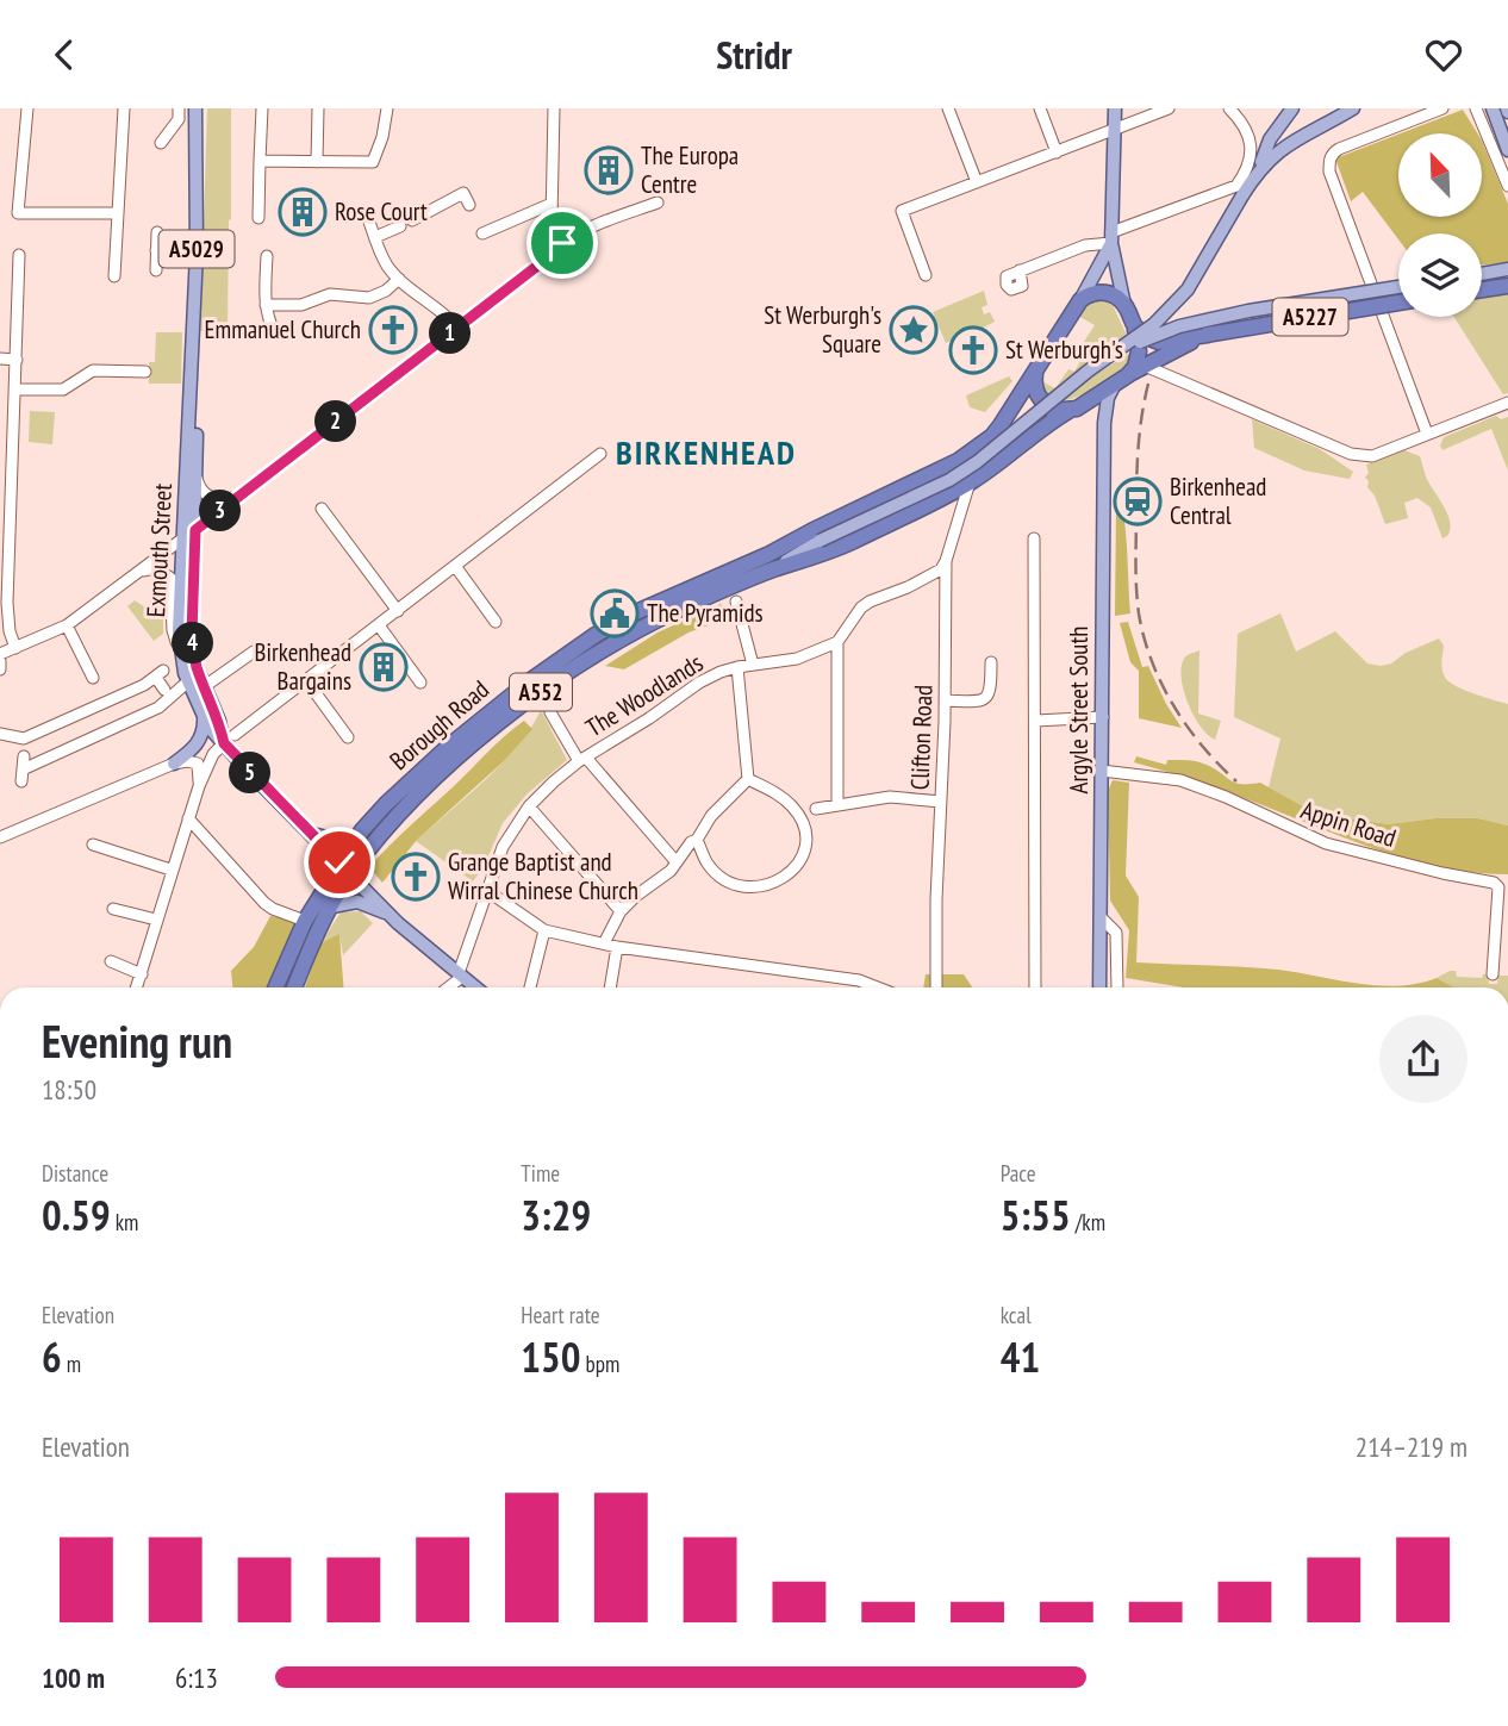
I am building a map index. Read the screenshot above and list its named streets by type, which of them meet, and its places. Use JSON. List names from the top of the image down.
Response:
{
  "streets": {
    "highway": ["A5227", "A552", "Borough Road"],
    "main road": ["A5029", "Exmouth Street", "Argyle Street South"],
    "street": ["The Woodlands", "Clifton Road", "Appin Road"]
  },
  "crossings": [
    ["A5029", "Exmouth Street"],
    ["A5029", "A552"],
    ["A5029", "Borough Road"],
    ["A5227", "A552"],
    ["A5227", "Argyle Street South"],
    ["A5227", "Borough Road"],
    ["A552", "Argyle Street South"],
    ["A552", "Borough Road"],
    ["Argyle Street South", "Borough Road"],
    ["Argyle Street South", "Appin Road"],
    ["Borough Road", "Clifton Road"]
  ],
  "districts": ["BIRKENHEAD"],
  "places": {
    "building": ["The Europa Centre", "Rose Court", "Birkenhead Bargains"],
    "church": ["Emmanuel Church", "St Werburgh's", "Grange Baptist and Wirral Chinese Church"],
    "place": ["St Werburgh's Square"],
    "station": ["Birkenhead Central"],
    "public building": ["The Pyramids"]
  },
  "north": "top left",
  "page": {
    "header": "Stridr",
    "pins": [
      "1",
      "2",
      "3",
      "4",
      "5"
    ],
    "heading": ["Evening run", "18:50"],
    "stats": [
      ["Distance", "0.59 km"],
      ["Time", "3:29"],
      ["Pace", "5:55 /km"],
      ["Elevation", "6 m"],
      ["Heart rate", "150 bpm"],
      ["kcal", "41"]
    ],
    "chart": ["Elevation", "214–219 m"],
    "list": [
      {
        "name": "100 m",
        "note": "6:13"
      }
    ]
  }
}
